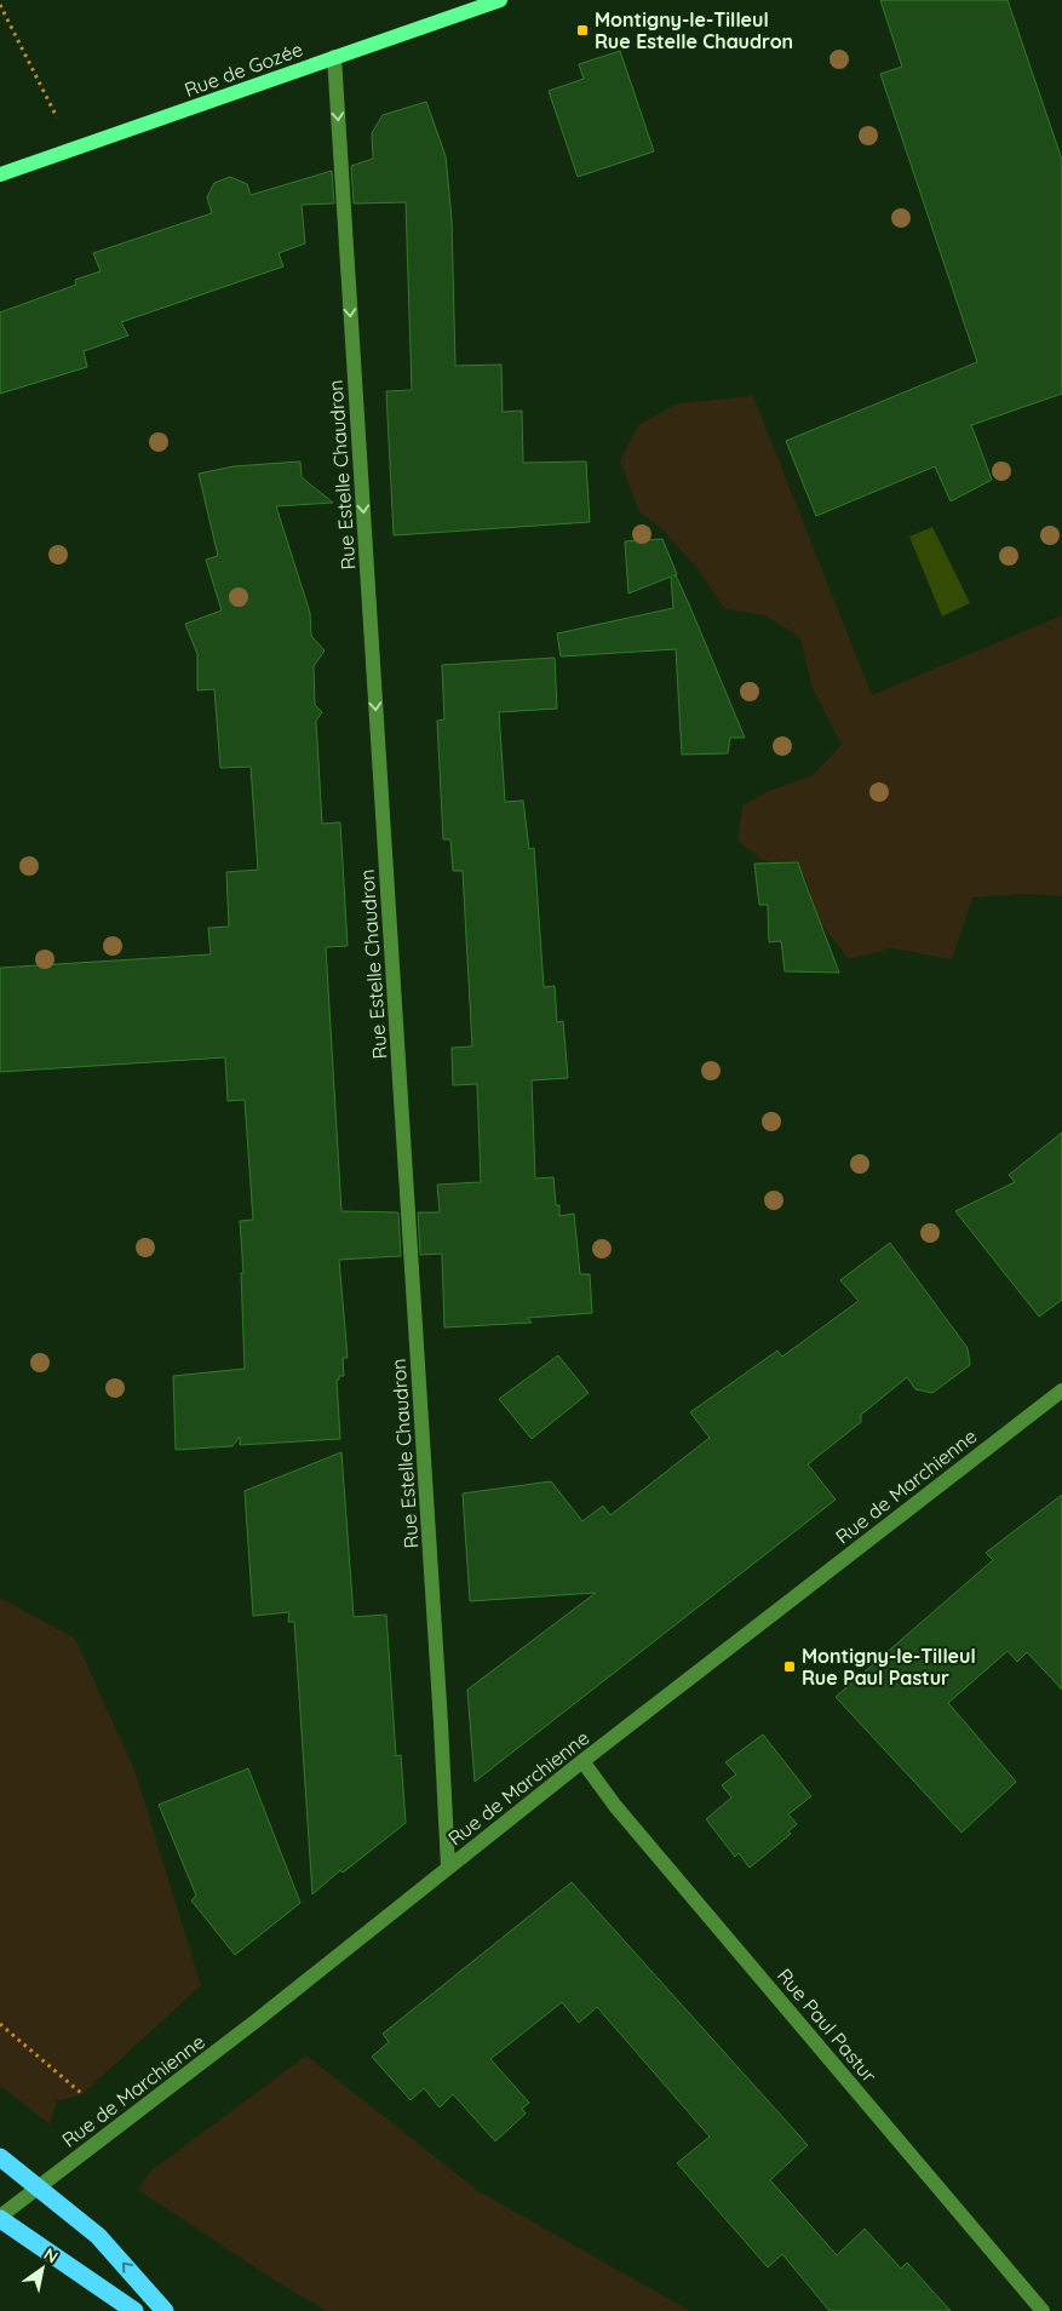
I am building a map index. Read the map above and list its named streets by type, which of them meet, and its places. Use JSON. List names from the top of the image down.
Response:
{
  "streets": {
    "main road": ["Rue de Gozée"],
    "street": ["Rue Estelle Chaudron", "Rue de Marchienne", "Rue Paul Pastur"]
  },
  "crossings": [
    ["Rue de Gozée", "Rue Estelle Chaudron"],
    ["Rue Estelle Chaudron", "Rue de Marchienne"],
    ["Rue de Marchienne", "Rue Paul Pastur"]
  ],
  "one_way": ["Rue Estelle Chaudron"],
  "places": {
    "transit": ["Montigny-le-Tilleul Rue Estelle Chaudron", "Montigny-le-Tilleul Rue Paul Pastur"]
  },
  "north": "top right"
}
